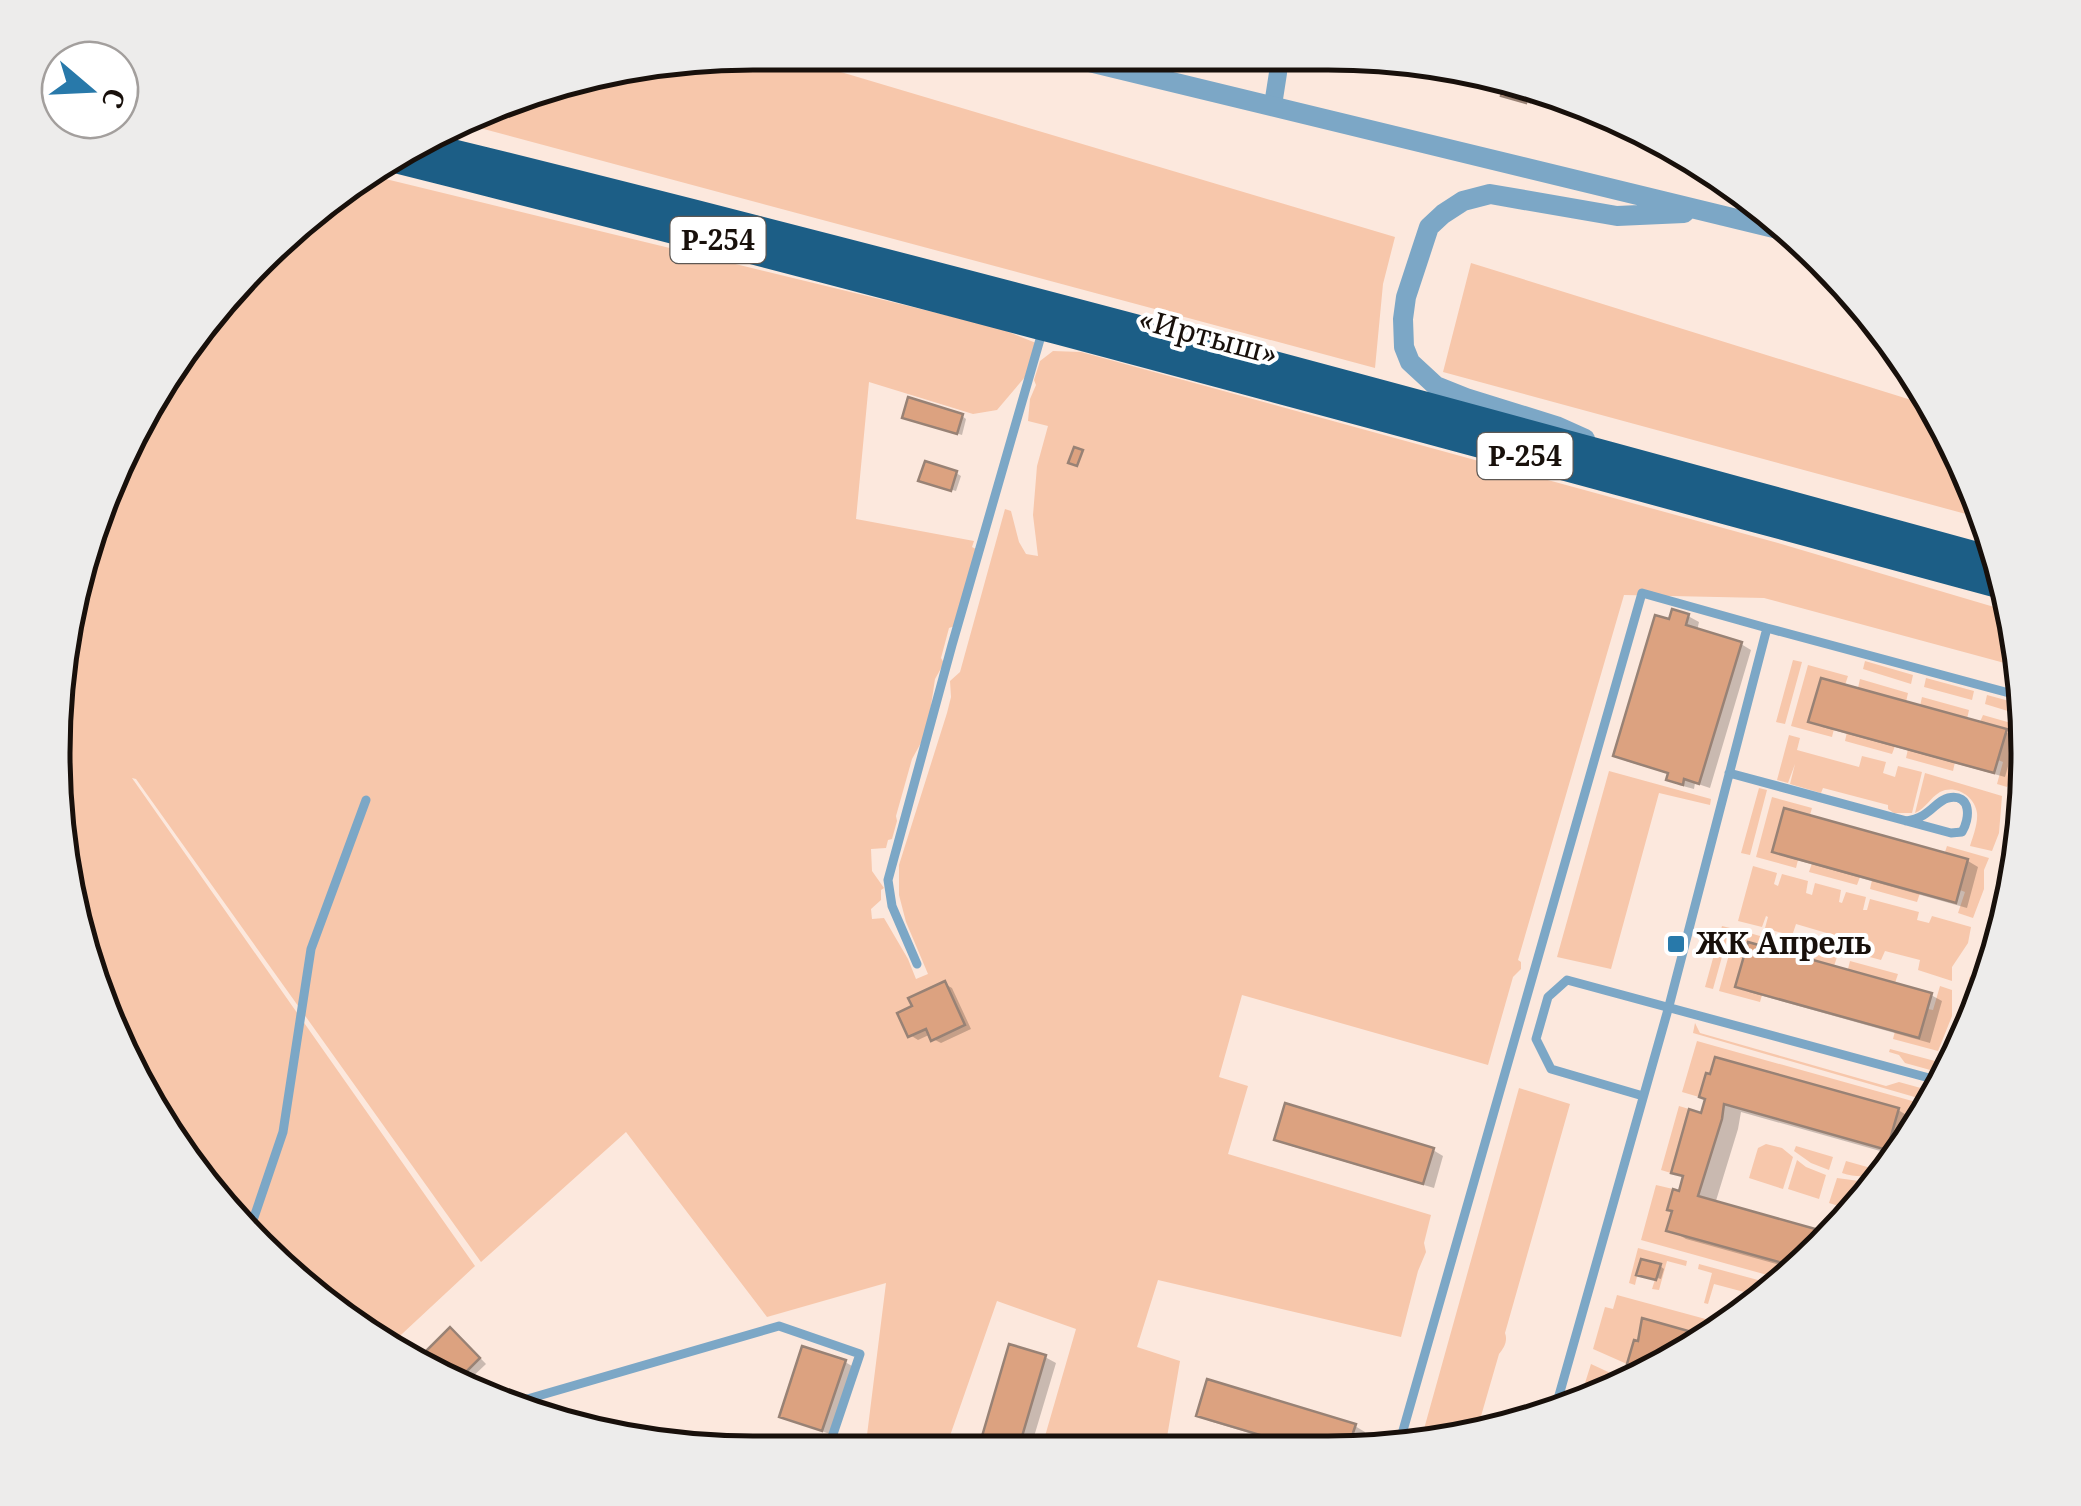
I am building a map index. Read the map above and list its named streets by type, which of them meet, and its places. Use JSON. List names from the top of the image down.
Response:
{
  "streets": {
    "highway": ["Р-254", "«Иртыш»"]
  },
  "places": {
    "transit": ["ЖК Апрель"]
  },
  "north": "right"
}
